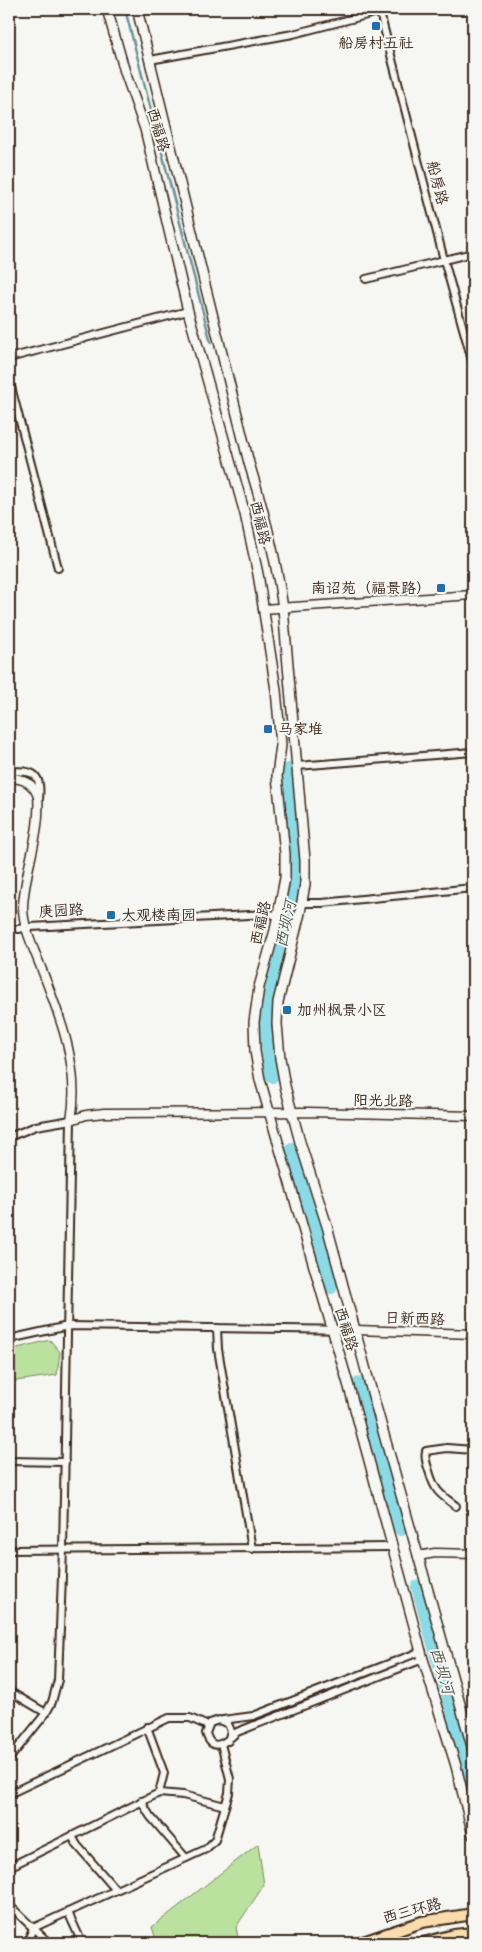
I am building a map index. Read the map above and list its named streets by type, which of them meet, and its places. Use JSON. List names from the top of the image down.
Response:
{
  "streets": {
    "main road": ["西福路", "西三环路"],
    "street": [
      "船房路",
      "庚园路",
      "阳光北路",
      "日新西路"
    ]
  },
  "crossings": [
    ["西福路", "庚园路"],
    ["西福路", "阳光北路"],
    ["西福路", "日新西路"],
    ["庚园路", "阳光北路"]
  ],
  "water": ["西坝河"],
  "places": {
    "transit": [
      "船房村五社",
      "南诏苑（福景路）",
      "马家堆",
      "大观楼南园",
      "加州枫景小区"
    ]
  }
}
